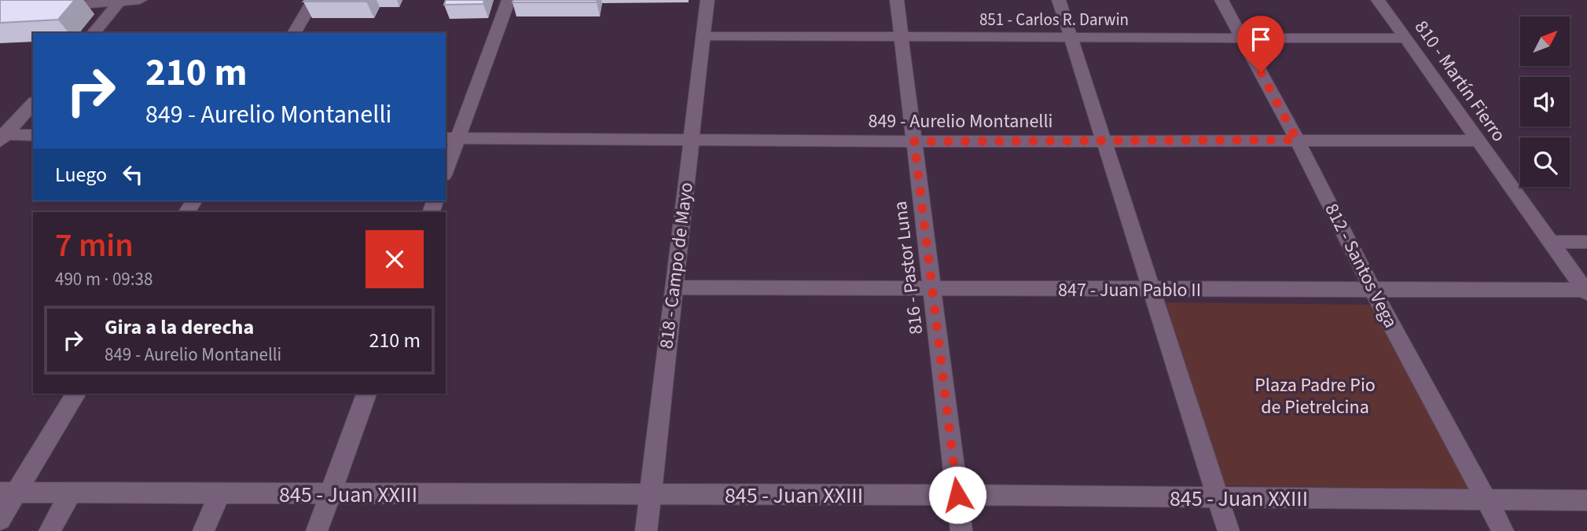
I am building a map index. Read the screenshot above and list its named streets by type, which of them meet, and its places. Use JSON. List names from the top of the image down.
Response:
{
  "streets": {
    "street": [
      "851 - Carlos R. Darwin",
      "810 - Martín Fierro",
      "849 - Aurelio Montanelli",
      "818 - Campo de Mayo",
      "812 - Santos Vega",
      "816 - Pastor Luna",
      "847 - Juan Pablo II",
      "845 - Juan XXIII"
    ]
  },
  "crossings": [
    ["851 - Carlos R. Darwin", "810 - Martín Fierro"],
    ["851 - Carlos R. Darwin", "818 - Campo de Mayo"],
    ["851 - Carlos R. Darwin", "812 - Santos Vega"],
    ["851 - Carlos R. Darwin", "816 - Pastor Luna"],
    ["810 - Martín Fierro", "849 - Aurelio Montanelli"],
    ["810 - Martín Fierro", "847 - Juan Pablo II"],
    ["849 - Aurelio Montanelli", "818 - Campo de Mayo"],
    ["849 - Aurelio Montanelli", "812 - Santos Vega"],
    ["849 - Aurelio Montanelli", "816 - Pastor Luna"],
    ["818 - Campo de Mayo", "847 - Juan Pablo II"],
    ["818 - Campo de Mayo", "845 - Juan XXIII"],
    ["812 - Santos Vega", "847 - Juan Pablo II"],
    ["812 - Santos Vega", "845 - Juan XXIII"],
    ["816 - Pastor Luna", "847 - Juan Pablo II"],
    ["816 - Pastor Luna", "845 - Juan XXIII"]
  ],
  "parks": ["Plaza Padre Pio de Pietrelcina"],
  "north": "top right",
  "page": {
    "turn": ["210 m", "849 - Aurelio Montanelli"],
    "then": "Luego",
    "heading": ["7 min", "490 m · 09:38"],
    "list": [
      {
        "name": "Gira a la derecha",
        "note": "849 - Aurelio Montanelli",
        "value": "210 m"
      }
    ]
  }
}
